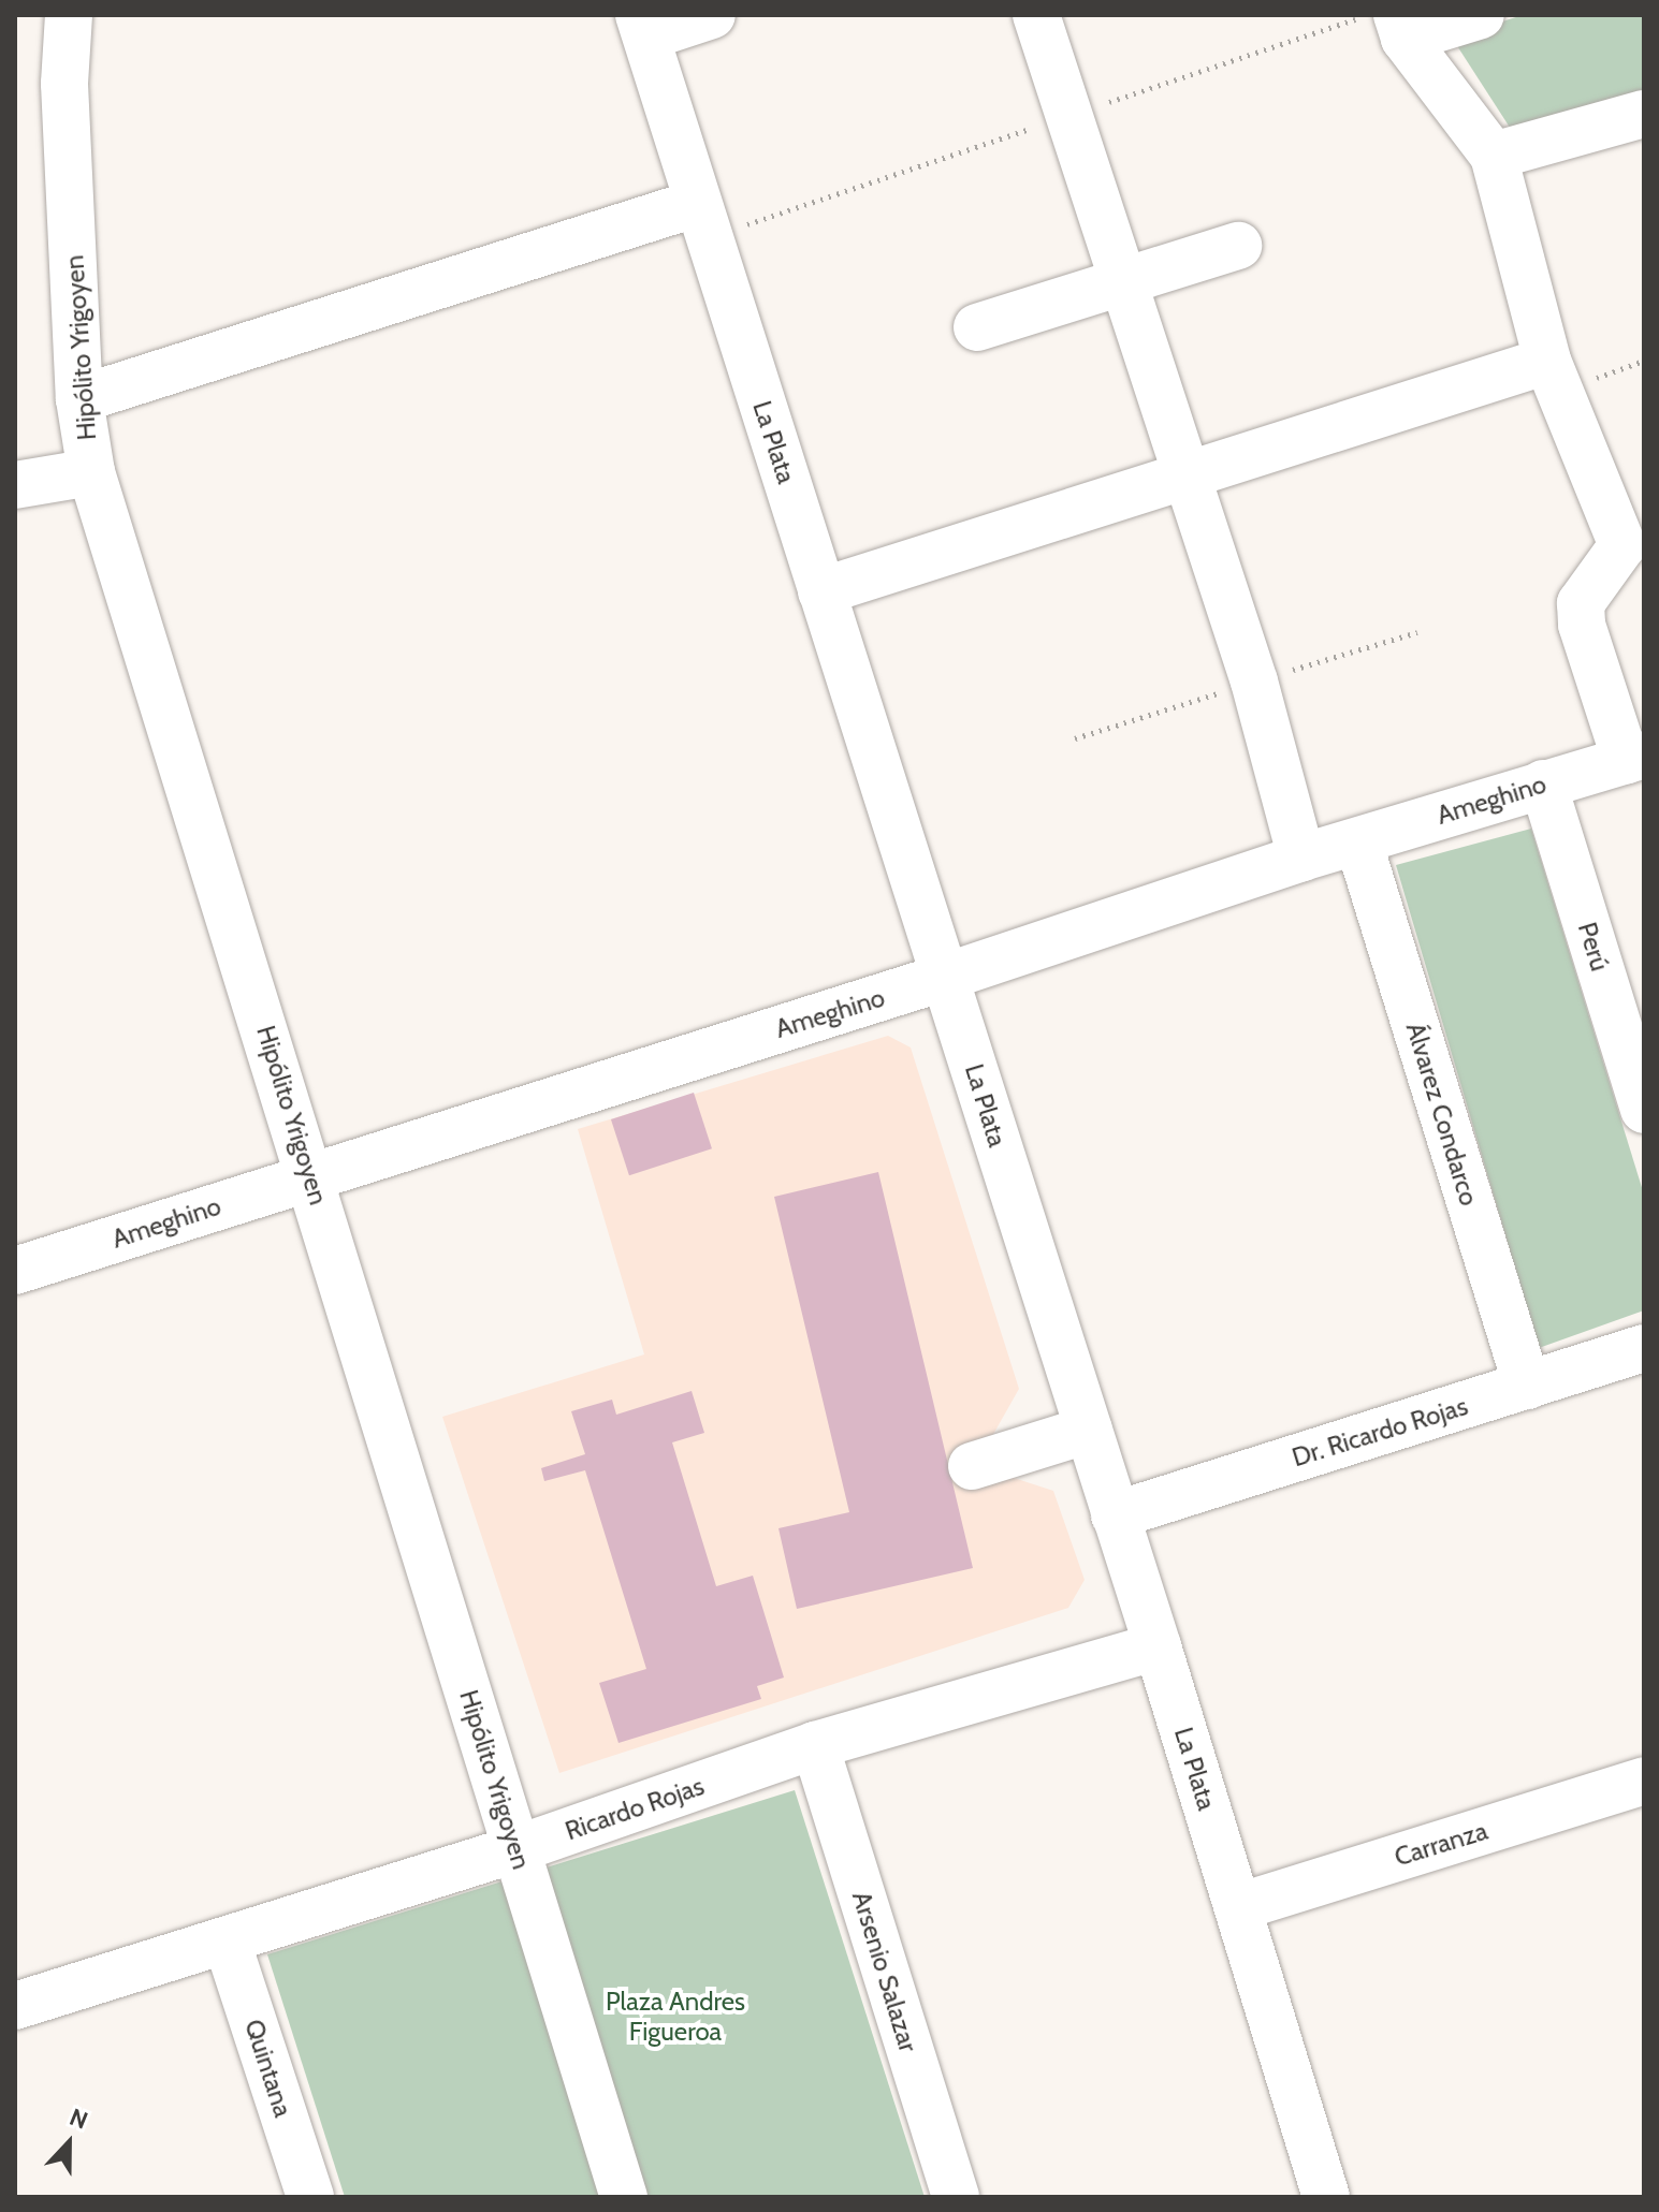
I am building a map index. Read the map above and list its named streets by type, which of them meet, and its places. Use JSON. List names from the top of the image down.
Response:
{
  "streets": {
    "street": [
      "Hipólito Yrigoyen",
      "La Plata",
      "Ameghino",
      "Perú",
      "Álvarez Condarco",
      "Dr. Ricardo Rojas",
      "Ricardo Rojas",
      "Carranza",
      "Arsenio Salazar",
      "Quintana"
    ]
  },
  "crossings": [
    ["Hipólito Yrigoyen", "Ameghino"],
    ["Hipólito Yrigoyen", "Ricardo Rojas"],
    ["La Plata", "Ameghino"],
    ["La Plata", "Dr. Ricardo Rojas"],
    ["La Plata", "Ricardo Rojas"],
    ["La Plata", "Carranza"],
    ["Ameghino", "Perú"],
    ["Ameghino", "Álvarez Condarco"],
    ["Álvarez Condarco", "Dr. Ricardo Rojas"],
    ["Ricardo Rojas", "Arsenio Salazar"],
    ["Ricardo Rojas", "Quintana"]
  ],
  "parks": ["Plaza Andres Figueroa"],
  "north": "top"
}
